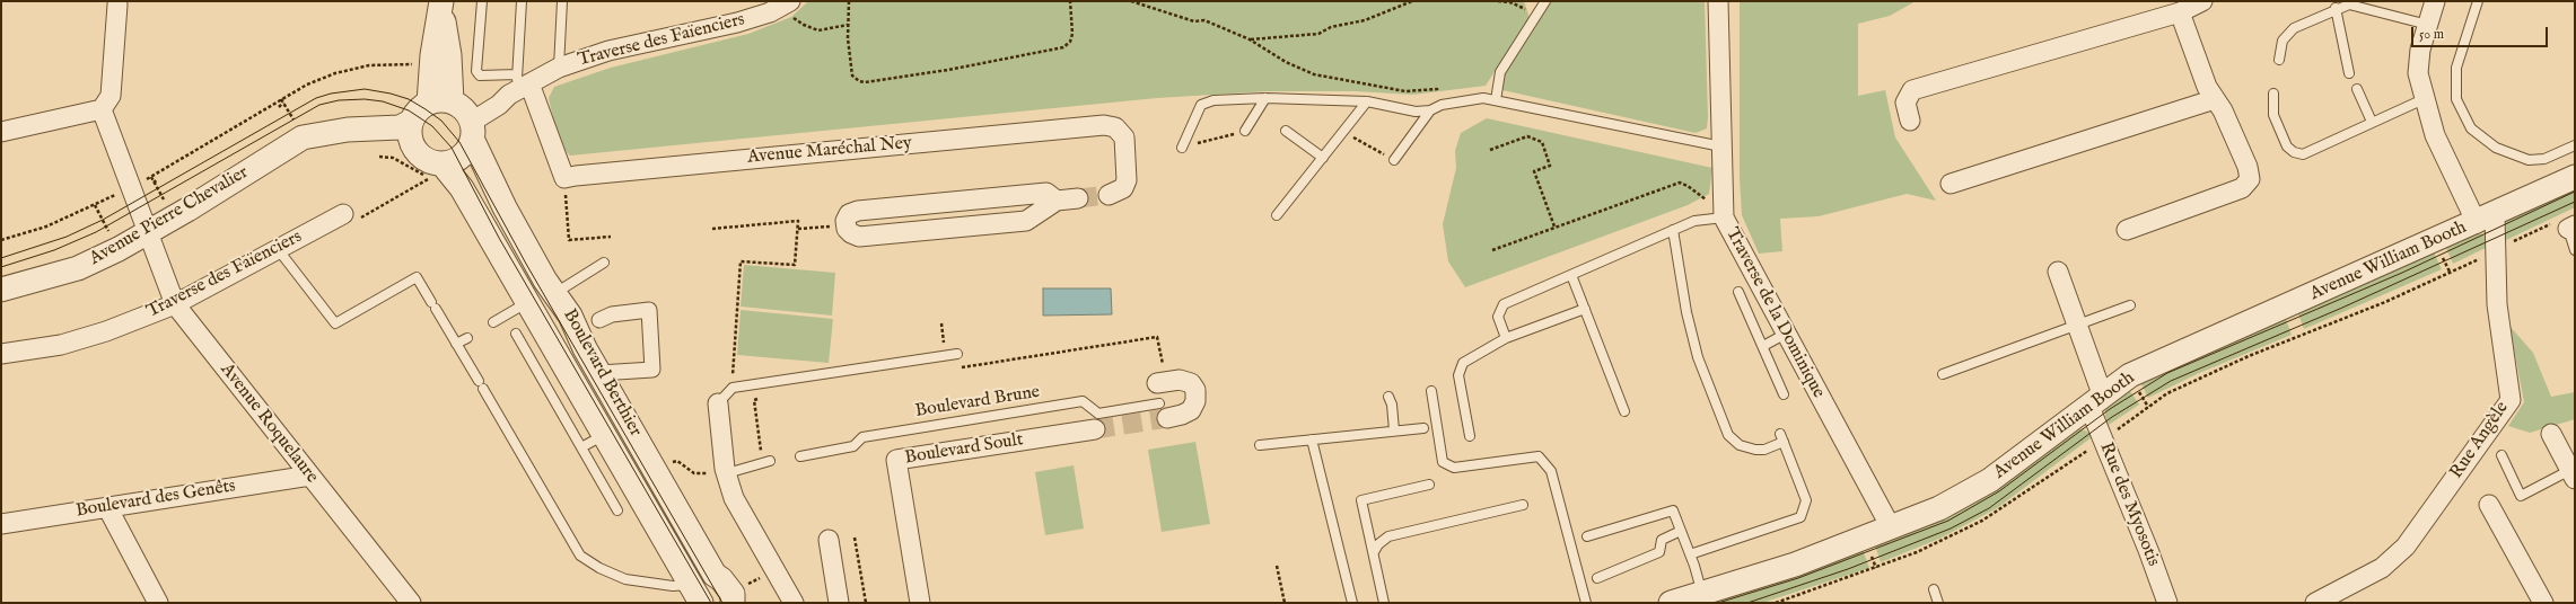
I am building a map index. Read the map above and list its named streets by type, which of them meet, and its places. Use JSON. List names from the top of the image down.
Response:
{
  "streets": {
    "street": [
      "Traverse des Faïenciers",
      "Avenue Maréchal Ney",
      "Avenue Pierre Chevalier",
      "Avenue William Booth",
      "Traverse de la Dominique",
      "Boulevard Berthier",
      "Avenue Roquelaure",
      "Rue Angèle",
      "Boulevard Soult",
      "Boulevard des Genêts",
      "Rue des Myosotis"
    ],
    "lane": ["Boulevard Brune"]
  },
  "crossings": [
    ["Traverse des Faïenciers", "Avenue Maréchal Ney"],
    ["Traverse des Faïenciers", "Avenue Pierre Chevalier"],
    ["Traverse des Faïenciers", "Boulevard Berthier"],
    ["Traverse des Faïenciers", "Avenue Roquelaure"],
    ["Avenue Pierre Chevalier", "Boulevard Berthier"],
    ["Avenue Pierre Chevalier", "Avenue Roquelaure"],
    ["Avenue William Booth", "Traverse de la Dominique"],
    ["Avenue William Booth", "Rue Angèle"],
    ["Avenue William Booth", "Rue des Myosotis"],
    ["Avenue Roquelaure", "Boulevard des Genêts"]
  ],
  "scale_bar": "50 m"
}
